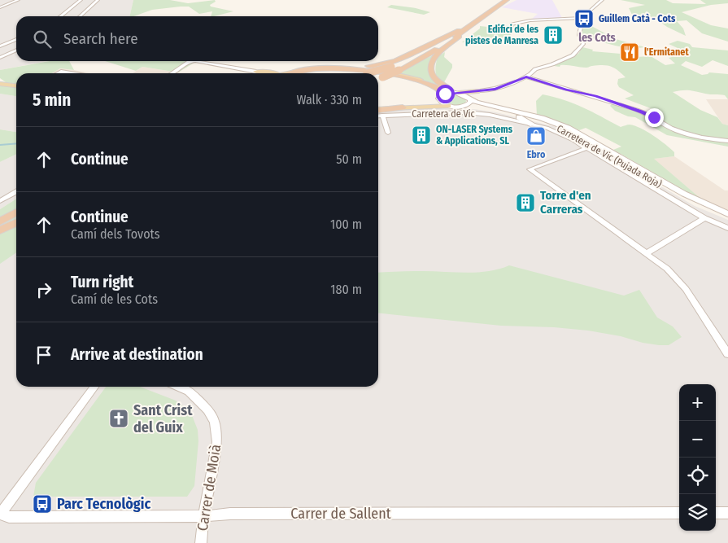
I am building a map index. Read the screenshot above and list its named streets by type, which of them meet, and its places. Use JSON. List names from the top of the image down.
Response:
{
  "streets": {
    "main road": ["Carretera de Vic (Pujada Roja)"],
    "street": ["Carretera de Vic", "Carrer de Moià", "Carrer de Sallent"]
  },
  "crossings": [
    ["Carrer de Moià", "Carrer de Sallent"]
  ],
  "districts": ["les Cots"],
  "places": {
    "bus stop": ["Guillem Catà - Cots", "Parc Tecnològic"],
    "building": ["Edifici de les pistes de Manresa", "ON-LASER Systems & Applications, SL", "Torre d'en Carreras"],
    "restaurant": ["l'Ermitanet"],
    "shop": ["Ebro"],
    "church": ["Sant Crist del Guix"]
  },
  "page": {
    "search": "Search here",
    "heading": ["5 min", "Walk · 330 m"],
    "list": [
      ["Continue", "50 m"],
      ["Continue", "Camí dels Tovots", "100 m"],
      ["Turn right", "Camí de les Cots", "180 m"],
      "Arrive at destination"
    ],
    "map_buttons": ["+", "−"]
  }
}
